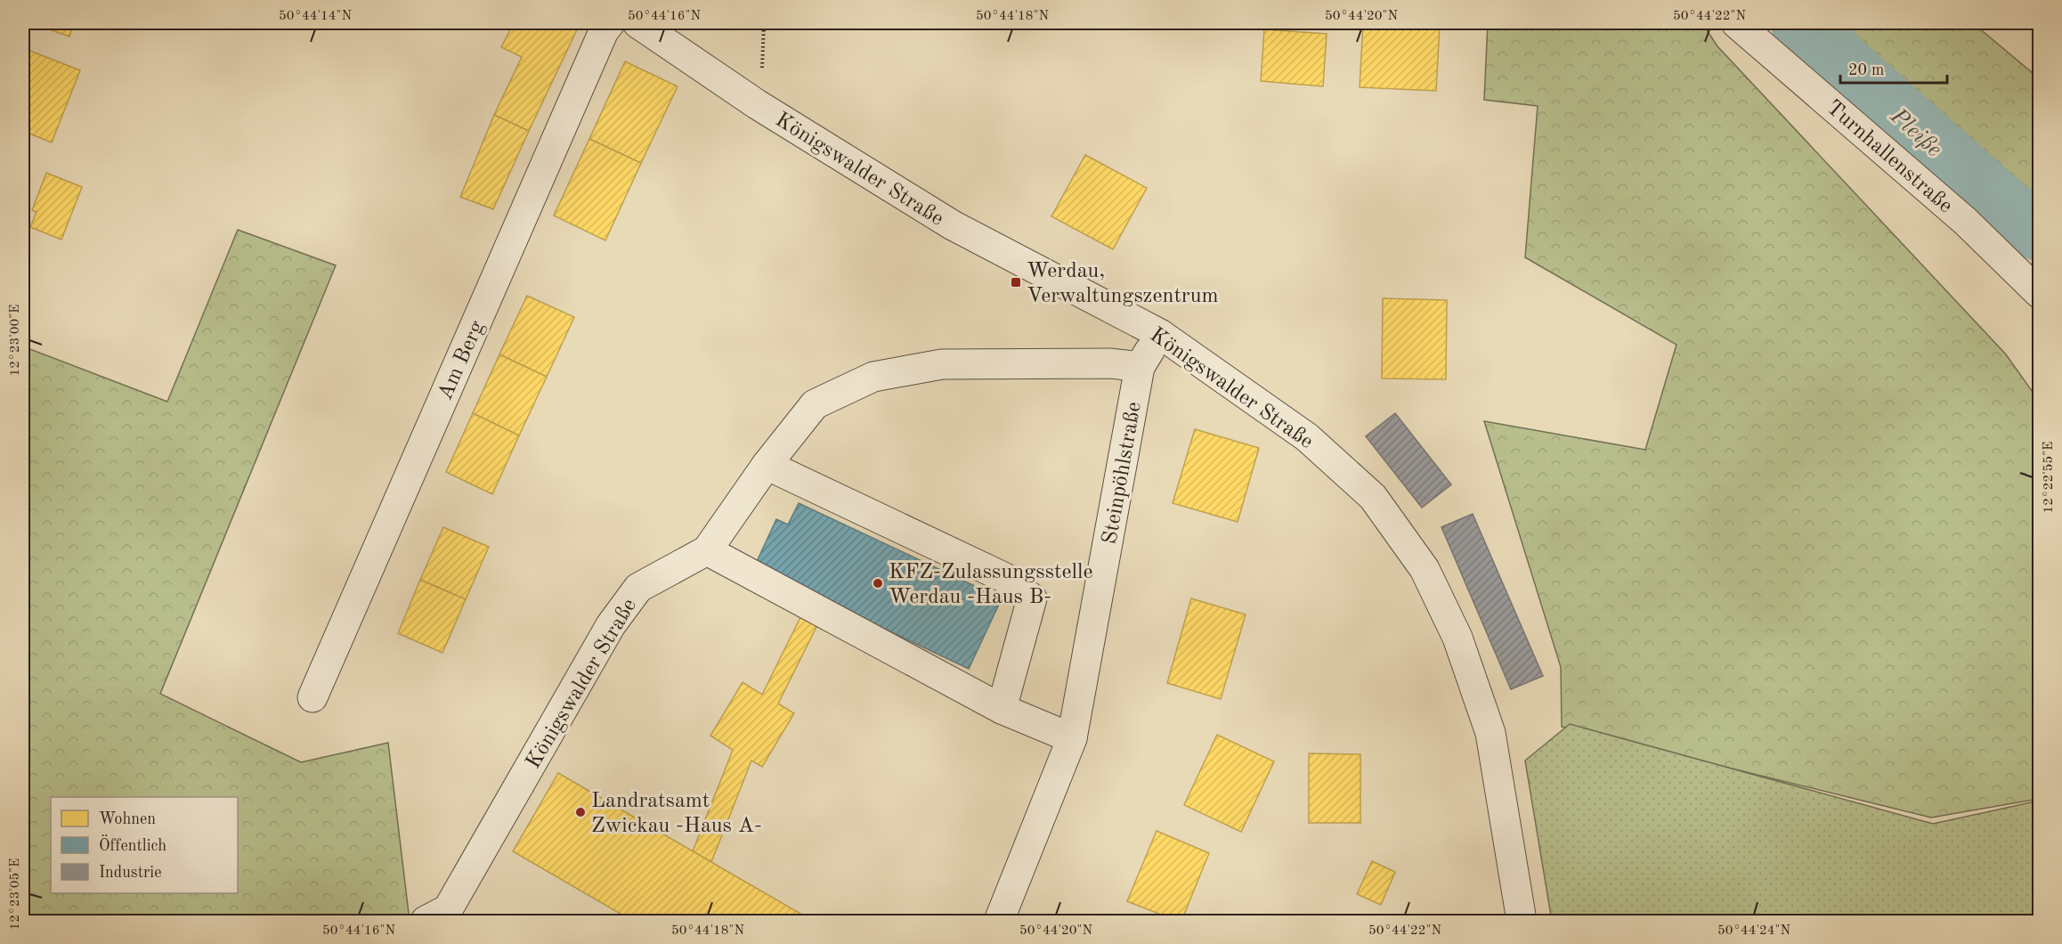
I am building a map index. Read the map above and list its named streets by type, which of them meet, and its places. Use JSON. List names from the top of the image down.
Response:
{
  "streets": {
    "street": [
      "Turnhallenstraße",
      "Königswalder Straße",
      "Am Berg",
      "Steinpöhlstraße"
    ]
  },
  "crossings": [
    ["Königswalder Straße", "Steinpöhlstraße"]
  ],
  "water": ["Pleiße"],
  "places": {
    "transit": ["Werdau, Verwaltungszentrum"],
    "other": ["KFZ-Zulassungsstelle Werdau -Haus B-", "Landratsamt Zwickau -Haus A-"]
  },
  "legend": ["Wohnen", "Öffentlich", "Industrie"],
  "scale_bar": "20 m",
  "coordinates": [
    "50°44'14\"N",
    "50°44'16\"N",
    "50°44'18\"N",
    "50°44'20\"N",
    "50°44'22\"N",
    "12°23'00\"E",
    "12°22'55\"E",
    "12°23'05\"E",
    "50°44'24\"N"
  ]
}
